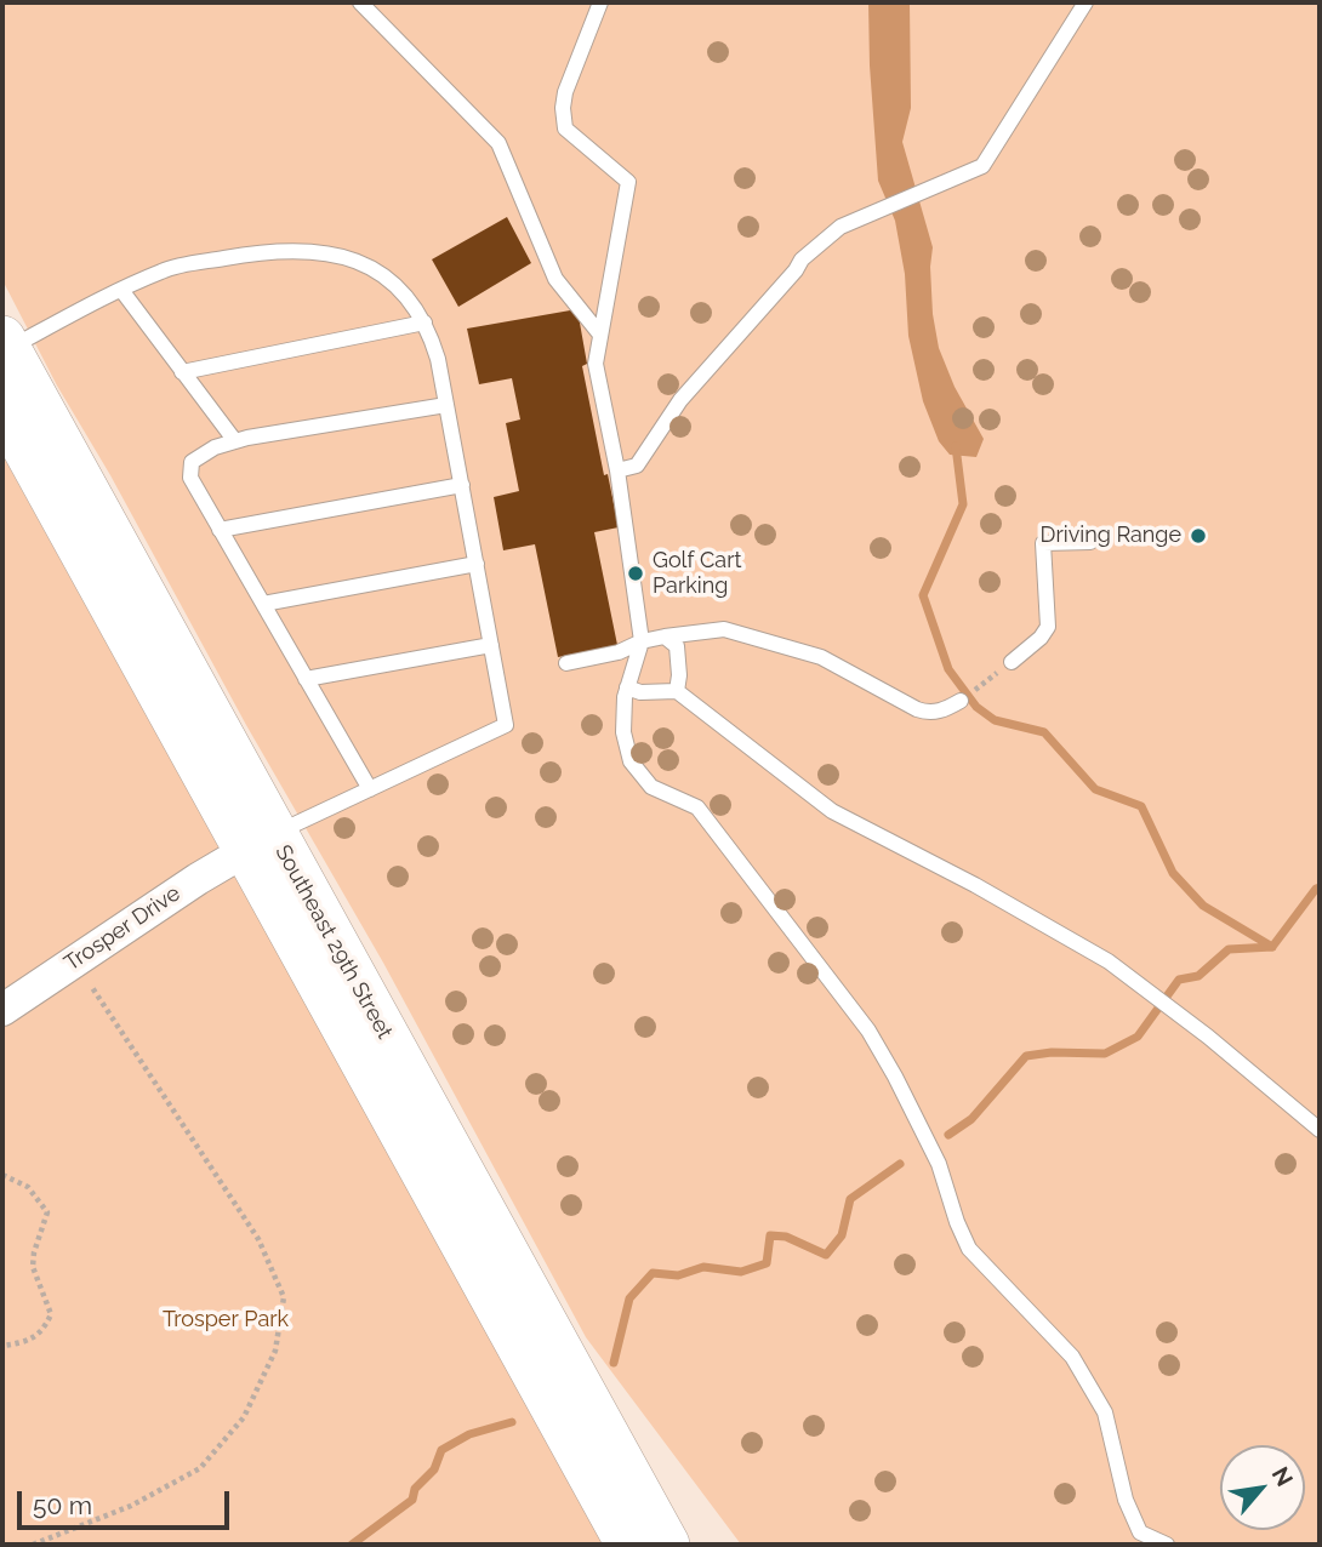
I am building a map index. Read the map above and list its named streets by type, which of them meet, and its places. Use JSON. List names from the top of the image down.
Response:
{
  "streets": {
    "main road": ["Southeast 29th Street"],
    "street": ["Trosper Drive"]
  },
  "crossings": [
    ["Trosper Drive", "Southeast 29th Street"]
  ],
  "parks": ["Trosper Park"],
  "places": ["Driving Range", "Golf Cart Parking"],
  "scale_bar": "50 m",
  "north": "top right"
}
